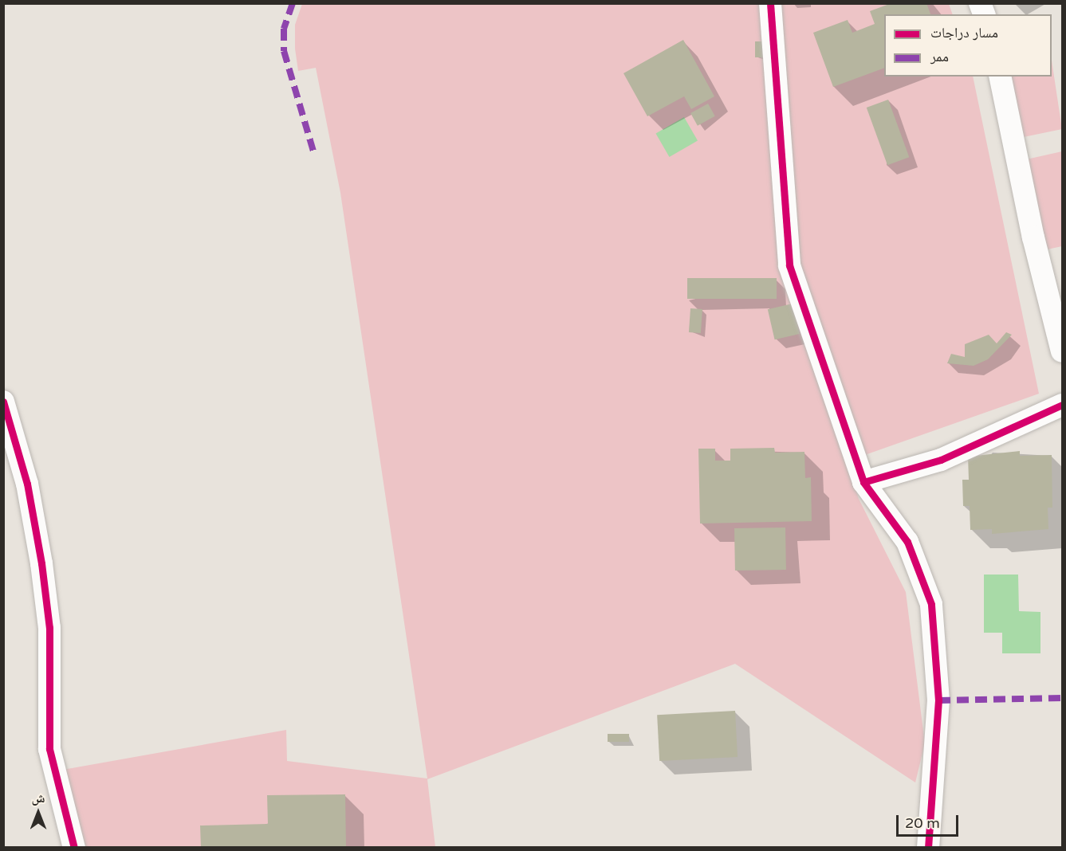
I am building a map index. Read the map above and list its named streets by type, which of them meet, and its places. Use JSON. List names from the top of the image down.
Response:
{
  "legend": ["مسار دراجات", "ممر"],
  "scale_bar": "20 m",
  "north": "top"
}
